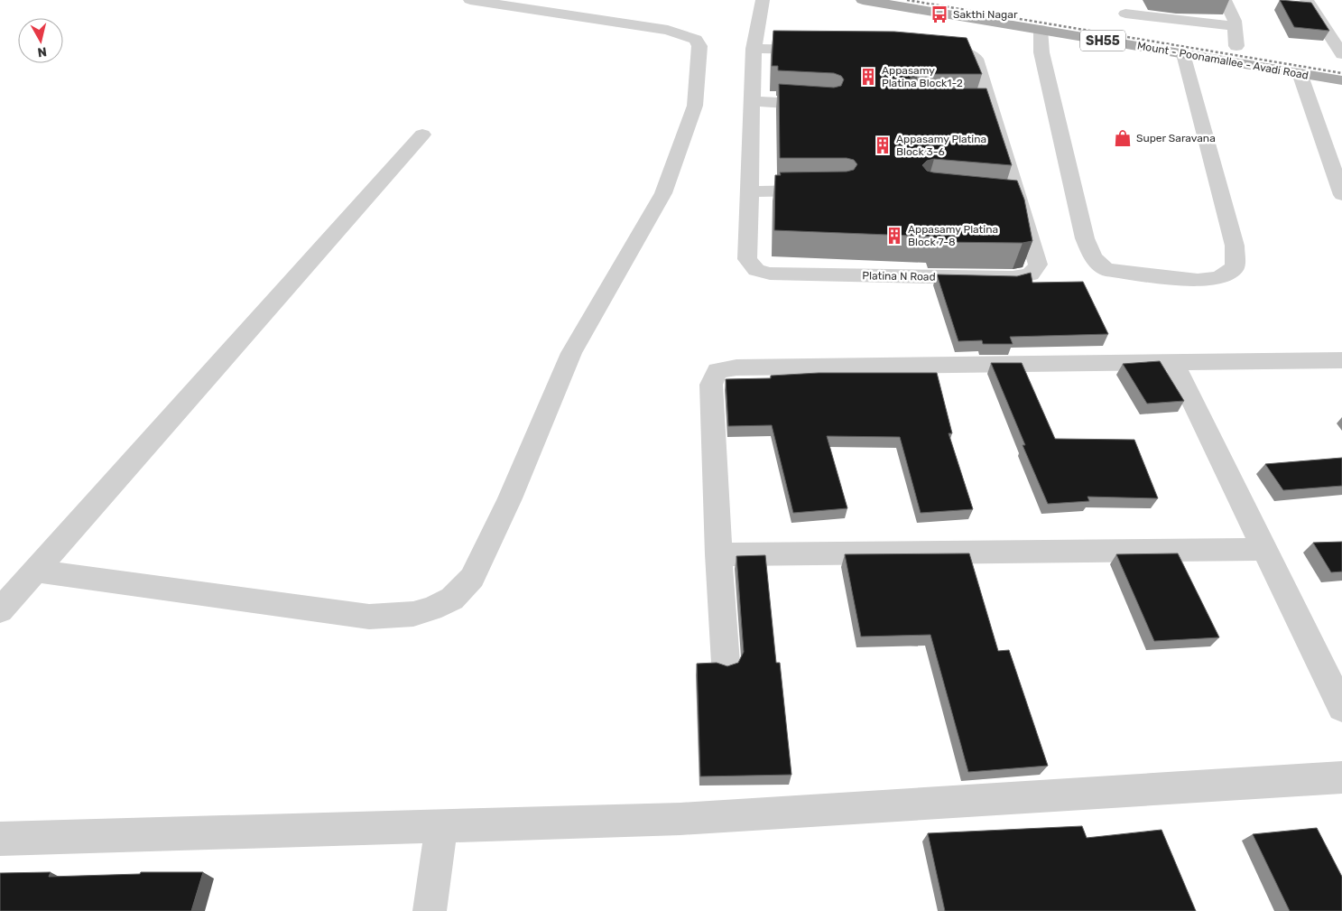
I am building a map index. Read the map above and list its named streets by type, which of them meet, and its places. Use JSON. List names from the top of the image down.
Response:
{
  "streets": {
    "main road": ["SH55", "Mount - Poonamallee - Avadi Road"],
    "street": ["Platina N Road"]
  },
  "places": {
    "bus stop": ["Sakthi Nagar"],
    "building": ["Appasamy Platina Block1-2", "Appasamy Platina Block 3-6", "Appasamy Platina Block 7-8"],
    "shop": ["Super Saravana"]
  },
  "north": "bottom"
}
